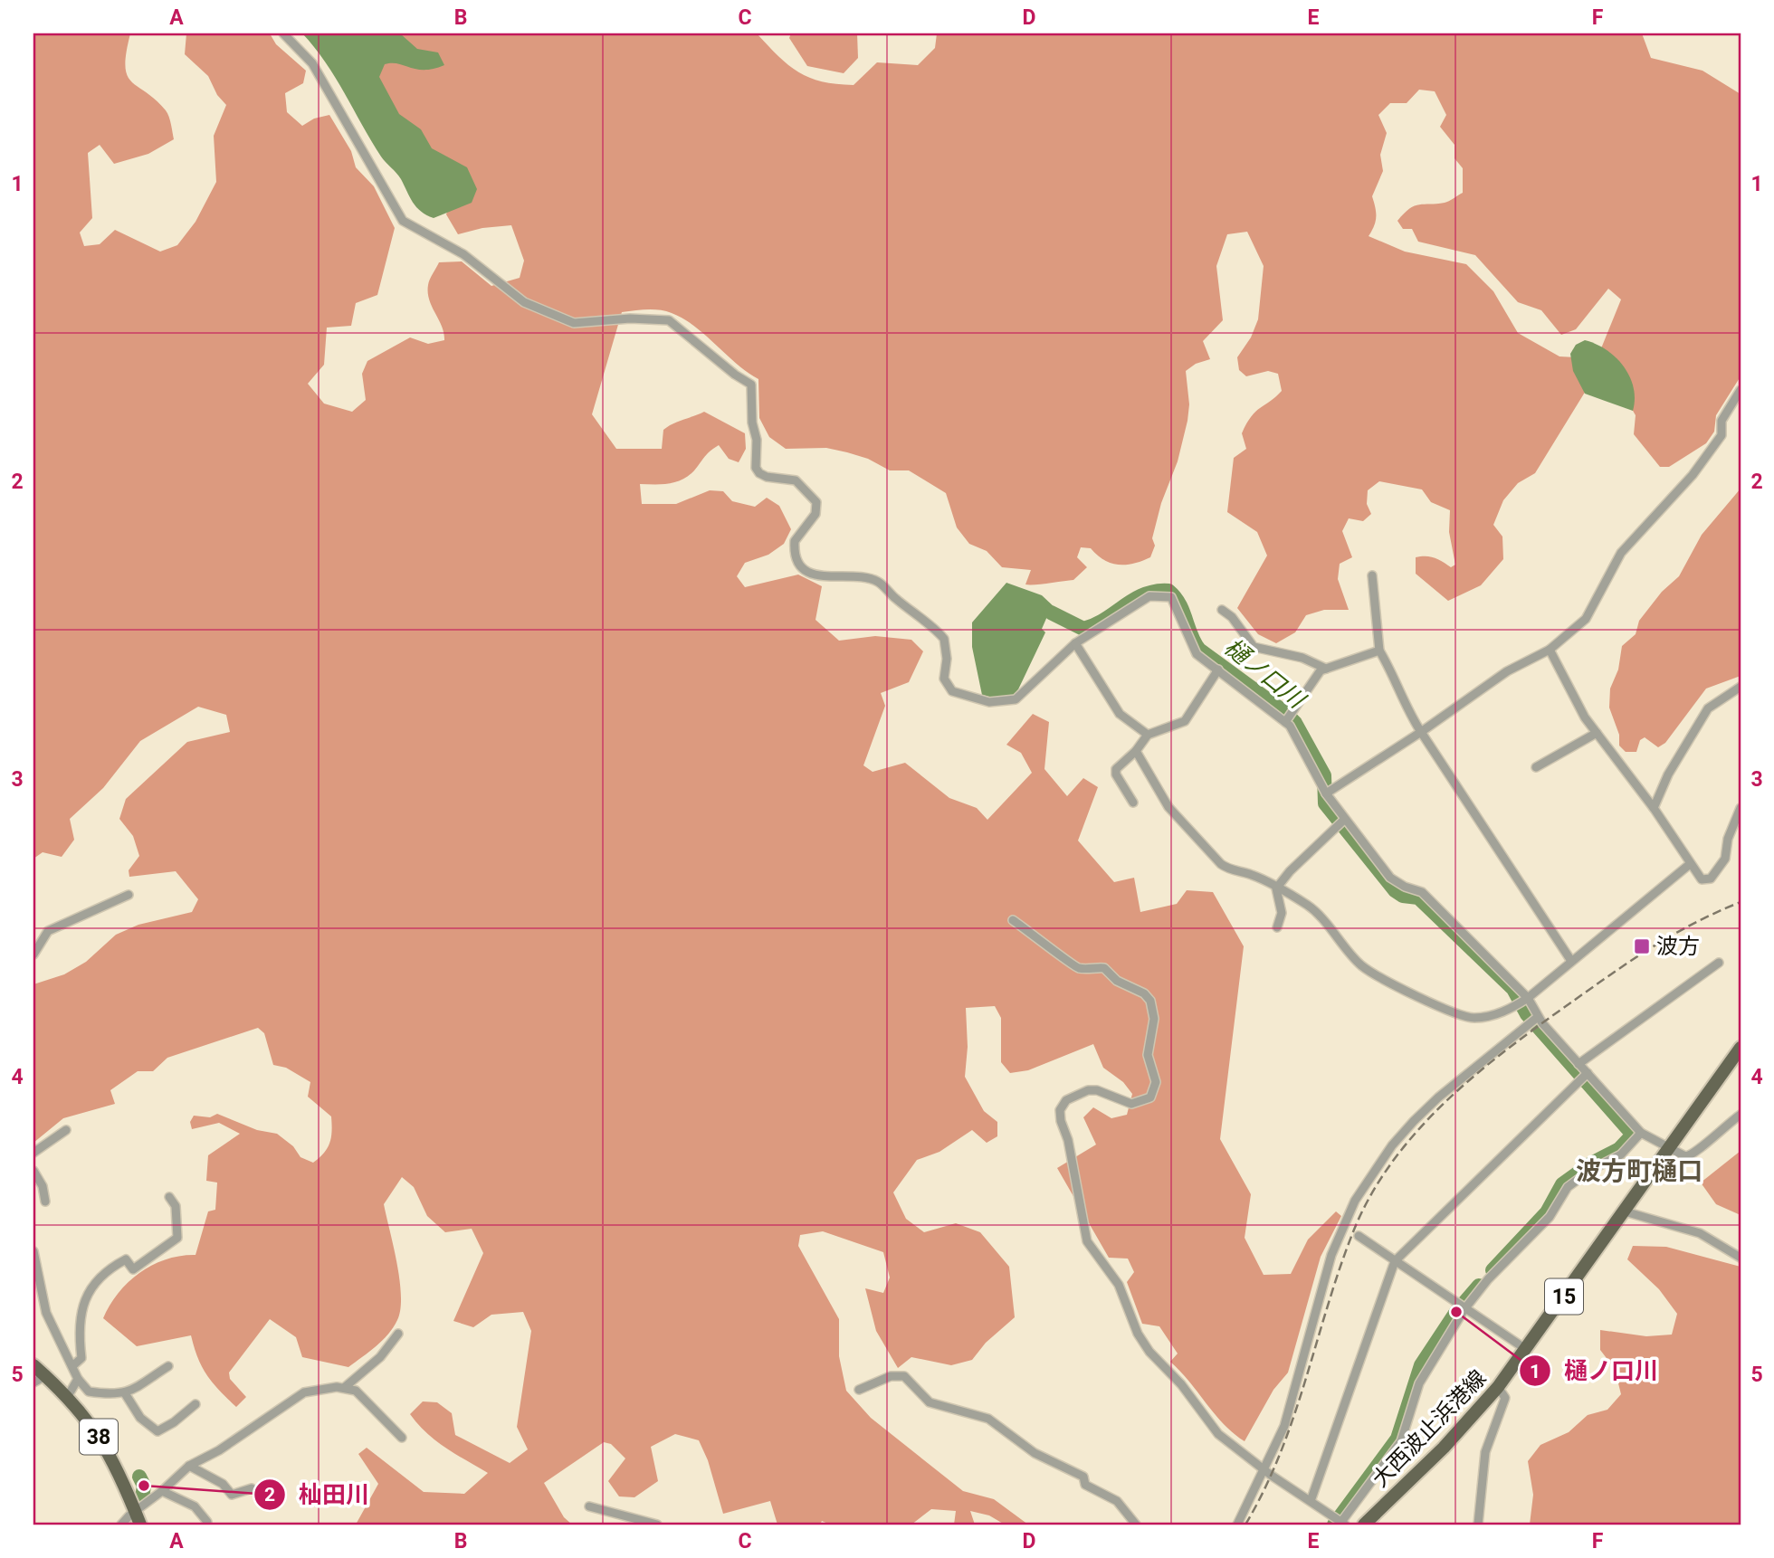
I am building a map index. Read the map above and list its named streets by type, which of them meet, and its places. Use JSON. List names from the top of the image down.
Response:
{
  "streets": {
    "main road": ["15", "大西波止浜港線", "38"]
  },
  "districts": ["波方町樋口"],
  "water": ["樋ノ口川"],
  "places": {
    "transit": ["波方"],
    "other": ["樋ノ口川", "杣田川"]
  },
  "grid": {
    "columns": [
      "A",
      "B",
      "C",
      "D",
      "E",
      "F"
    ],
    "rows": [
      "1",
      "2",
      "3",
      "4",
      "5"
    ]
  }
}
